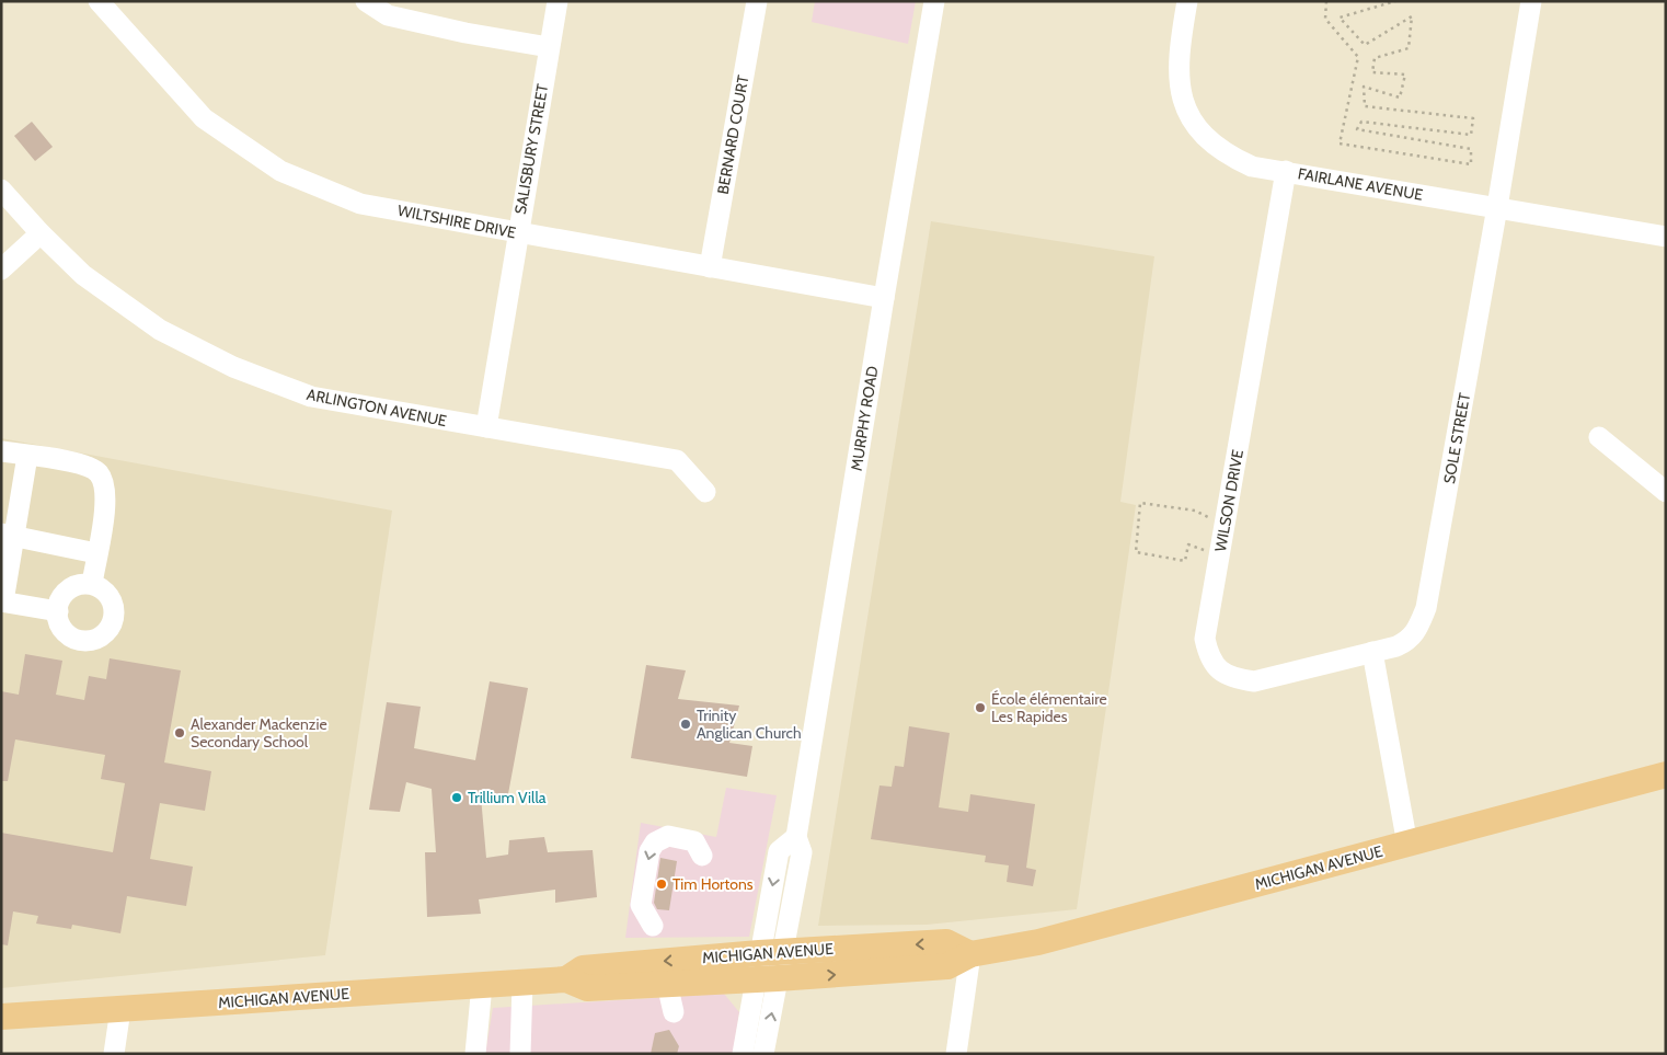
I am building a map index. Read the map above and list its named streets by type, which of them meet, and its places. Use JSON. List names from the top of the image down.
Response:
{
  "streets": {
    "main road": ["MICHIGAN AVENUE"],
    "street": [
      "BERNARD COURT",
      "SALISBURY STREET",
      "FAIRLANE AVENUE",
      "WILTSHIRE DRIVE",
      "ARLINGTON AVENUE",
      "MURPHY ROAD",
      "SOLE STREET",
      "WILSON DRIVE"
    ]
  },
  "crossings": [
    ["BERNARD COURT", "WILTSHIRE DRIVE"],
    ["SALISBURY STREET", "WILTSHIRE DRIVE"],
    ["SALISBURY STREET", "ARLINGTON AVENUE"],
    ["FAIRLANE AVENUE", "SOLE STREET"],
    ["FAIRLANE AVENUE", "WILSON DRIVE"],
    ["WILTSHIRE DRIVE", "MURPHY ROAD"],
    ["MURPHY ROAD", "MICHIGAN AVENUE"],
    ["SOLE STREET", "WILSON DRIVE"]
  ],
  "places": [
    "École élémentaire Les Rapides",
    "Trinity Anglican Church",
    "Alexander Mackenzie Secondary School",
    "Trillium Villa",
    "Tim Hortons"
  ]
}
